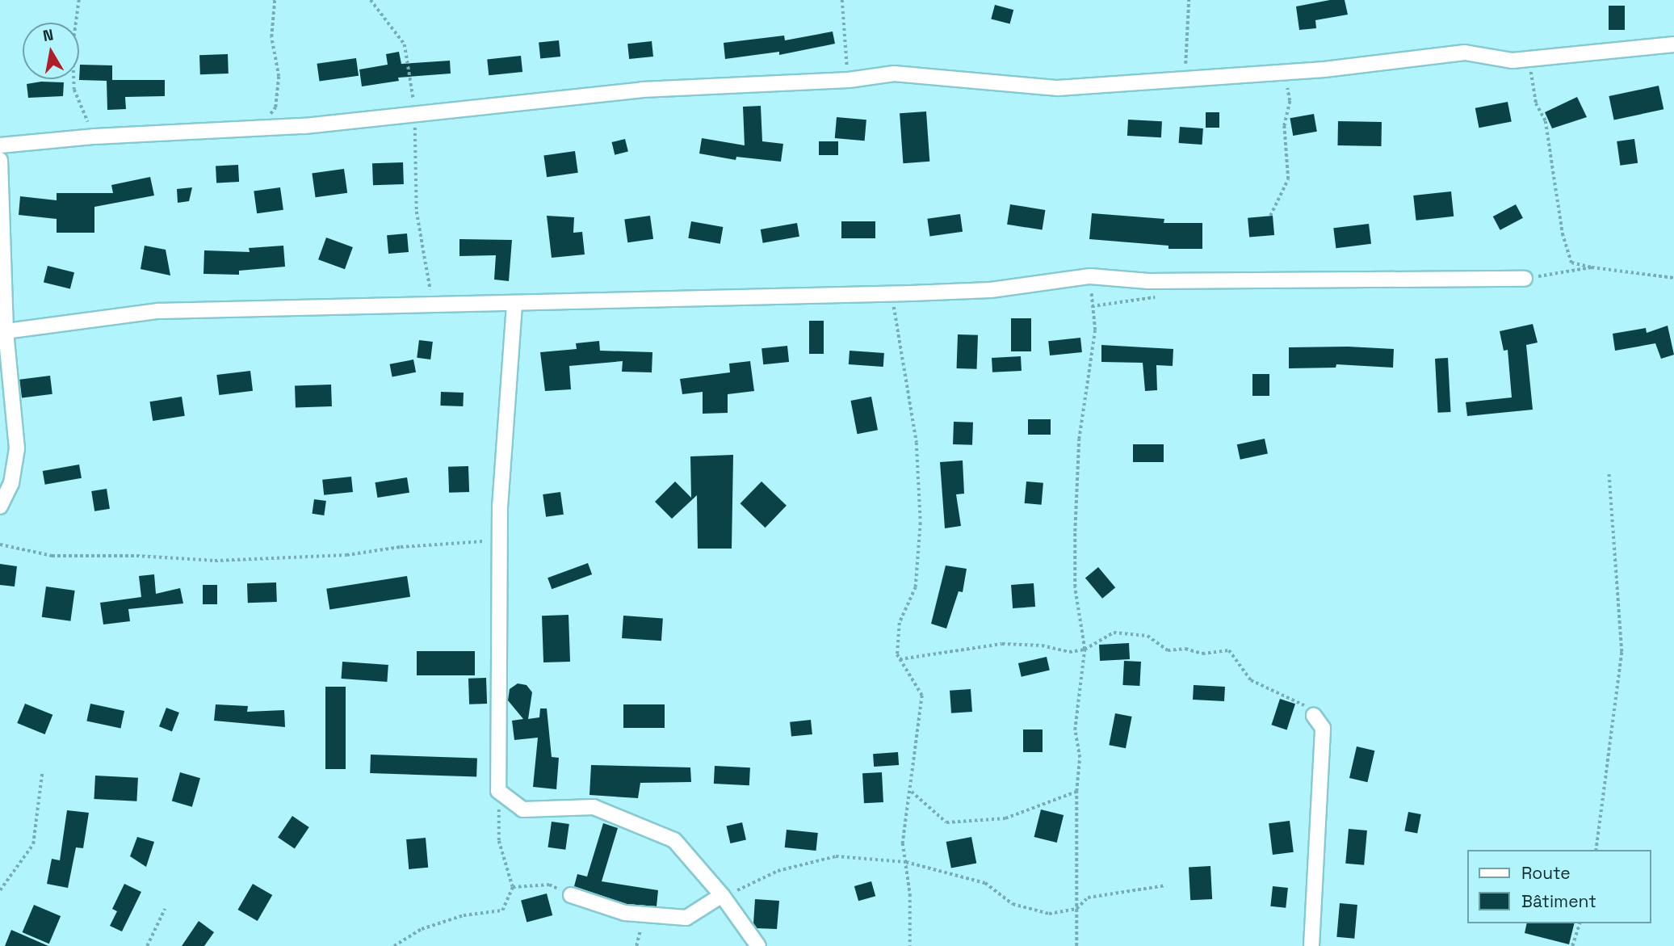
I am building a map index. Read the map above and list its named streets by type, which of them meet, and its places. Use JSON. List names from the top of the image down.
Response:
{
  "legend": ["Route", "Bâtiment"],
  "north": "top"
}
